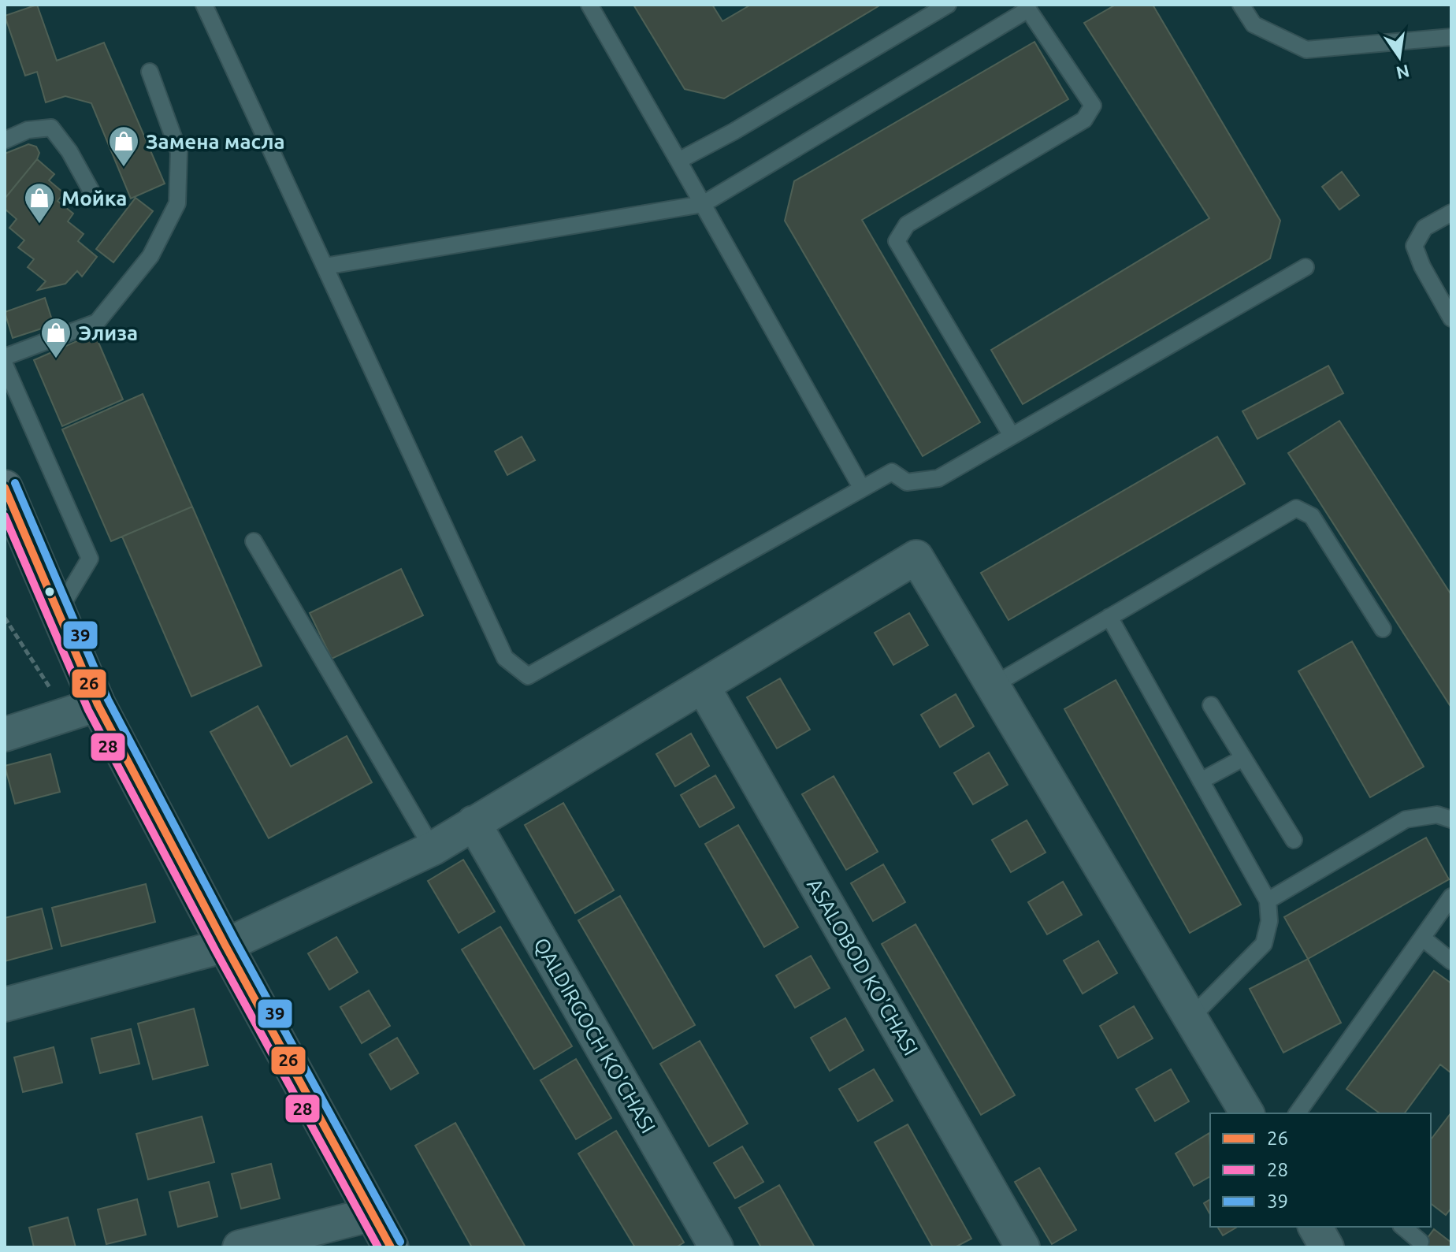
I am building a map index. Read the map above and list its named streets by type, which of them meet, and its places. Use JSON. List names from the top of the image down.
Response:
{
  "streets": {
    "street": ["ASALOBOD KO'CHASI", "QALDIRGOCH KO'CHASI"]
  },
  "places": {
    "shop": ["Замена масла", "Мойка", "Элиза"]
  },
  "lines": ["transit line 39", "transit line 26", "transit line 28"],
  "legend": ["26", "28", "39"],
  "north": "bottom"
}
